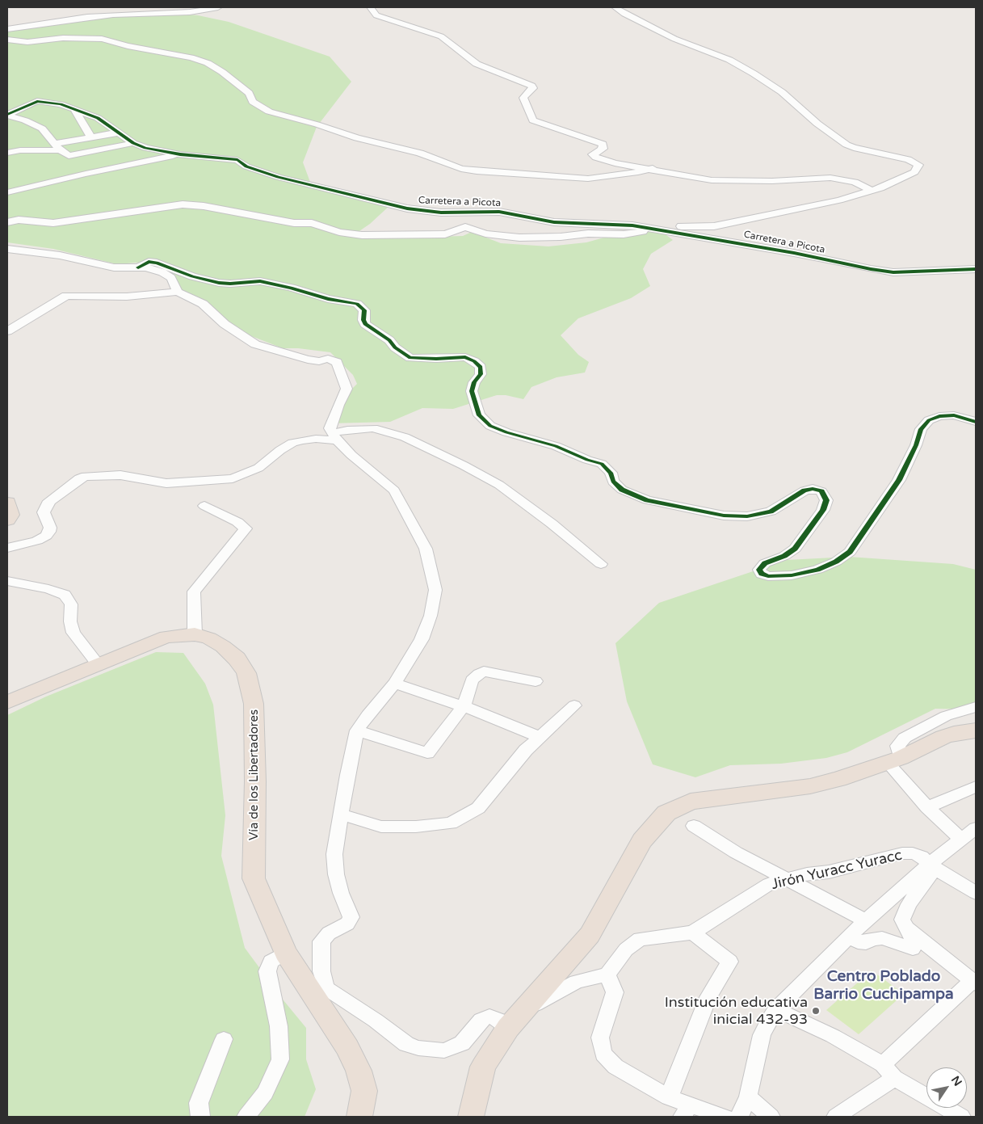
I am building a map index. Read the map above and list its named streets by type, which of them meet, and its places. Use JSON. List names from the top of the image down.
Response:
{
  "streets": {
    "highway": ["Vía de los Libertadores"],
    "street": ["Carretera a Picota", "Jirón Yuracc Yuracc"]
  },
  "districts": ["Centro Poblado Barrio Cuchipampa"],
  "places": ["Institución educativa inicial 432-93"],
  "north": "top right"
}
